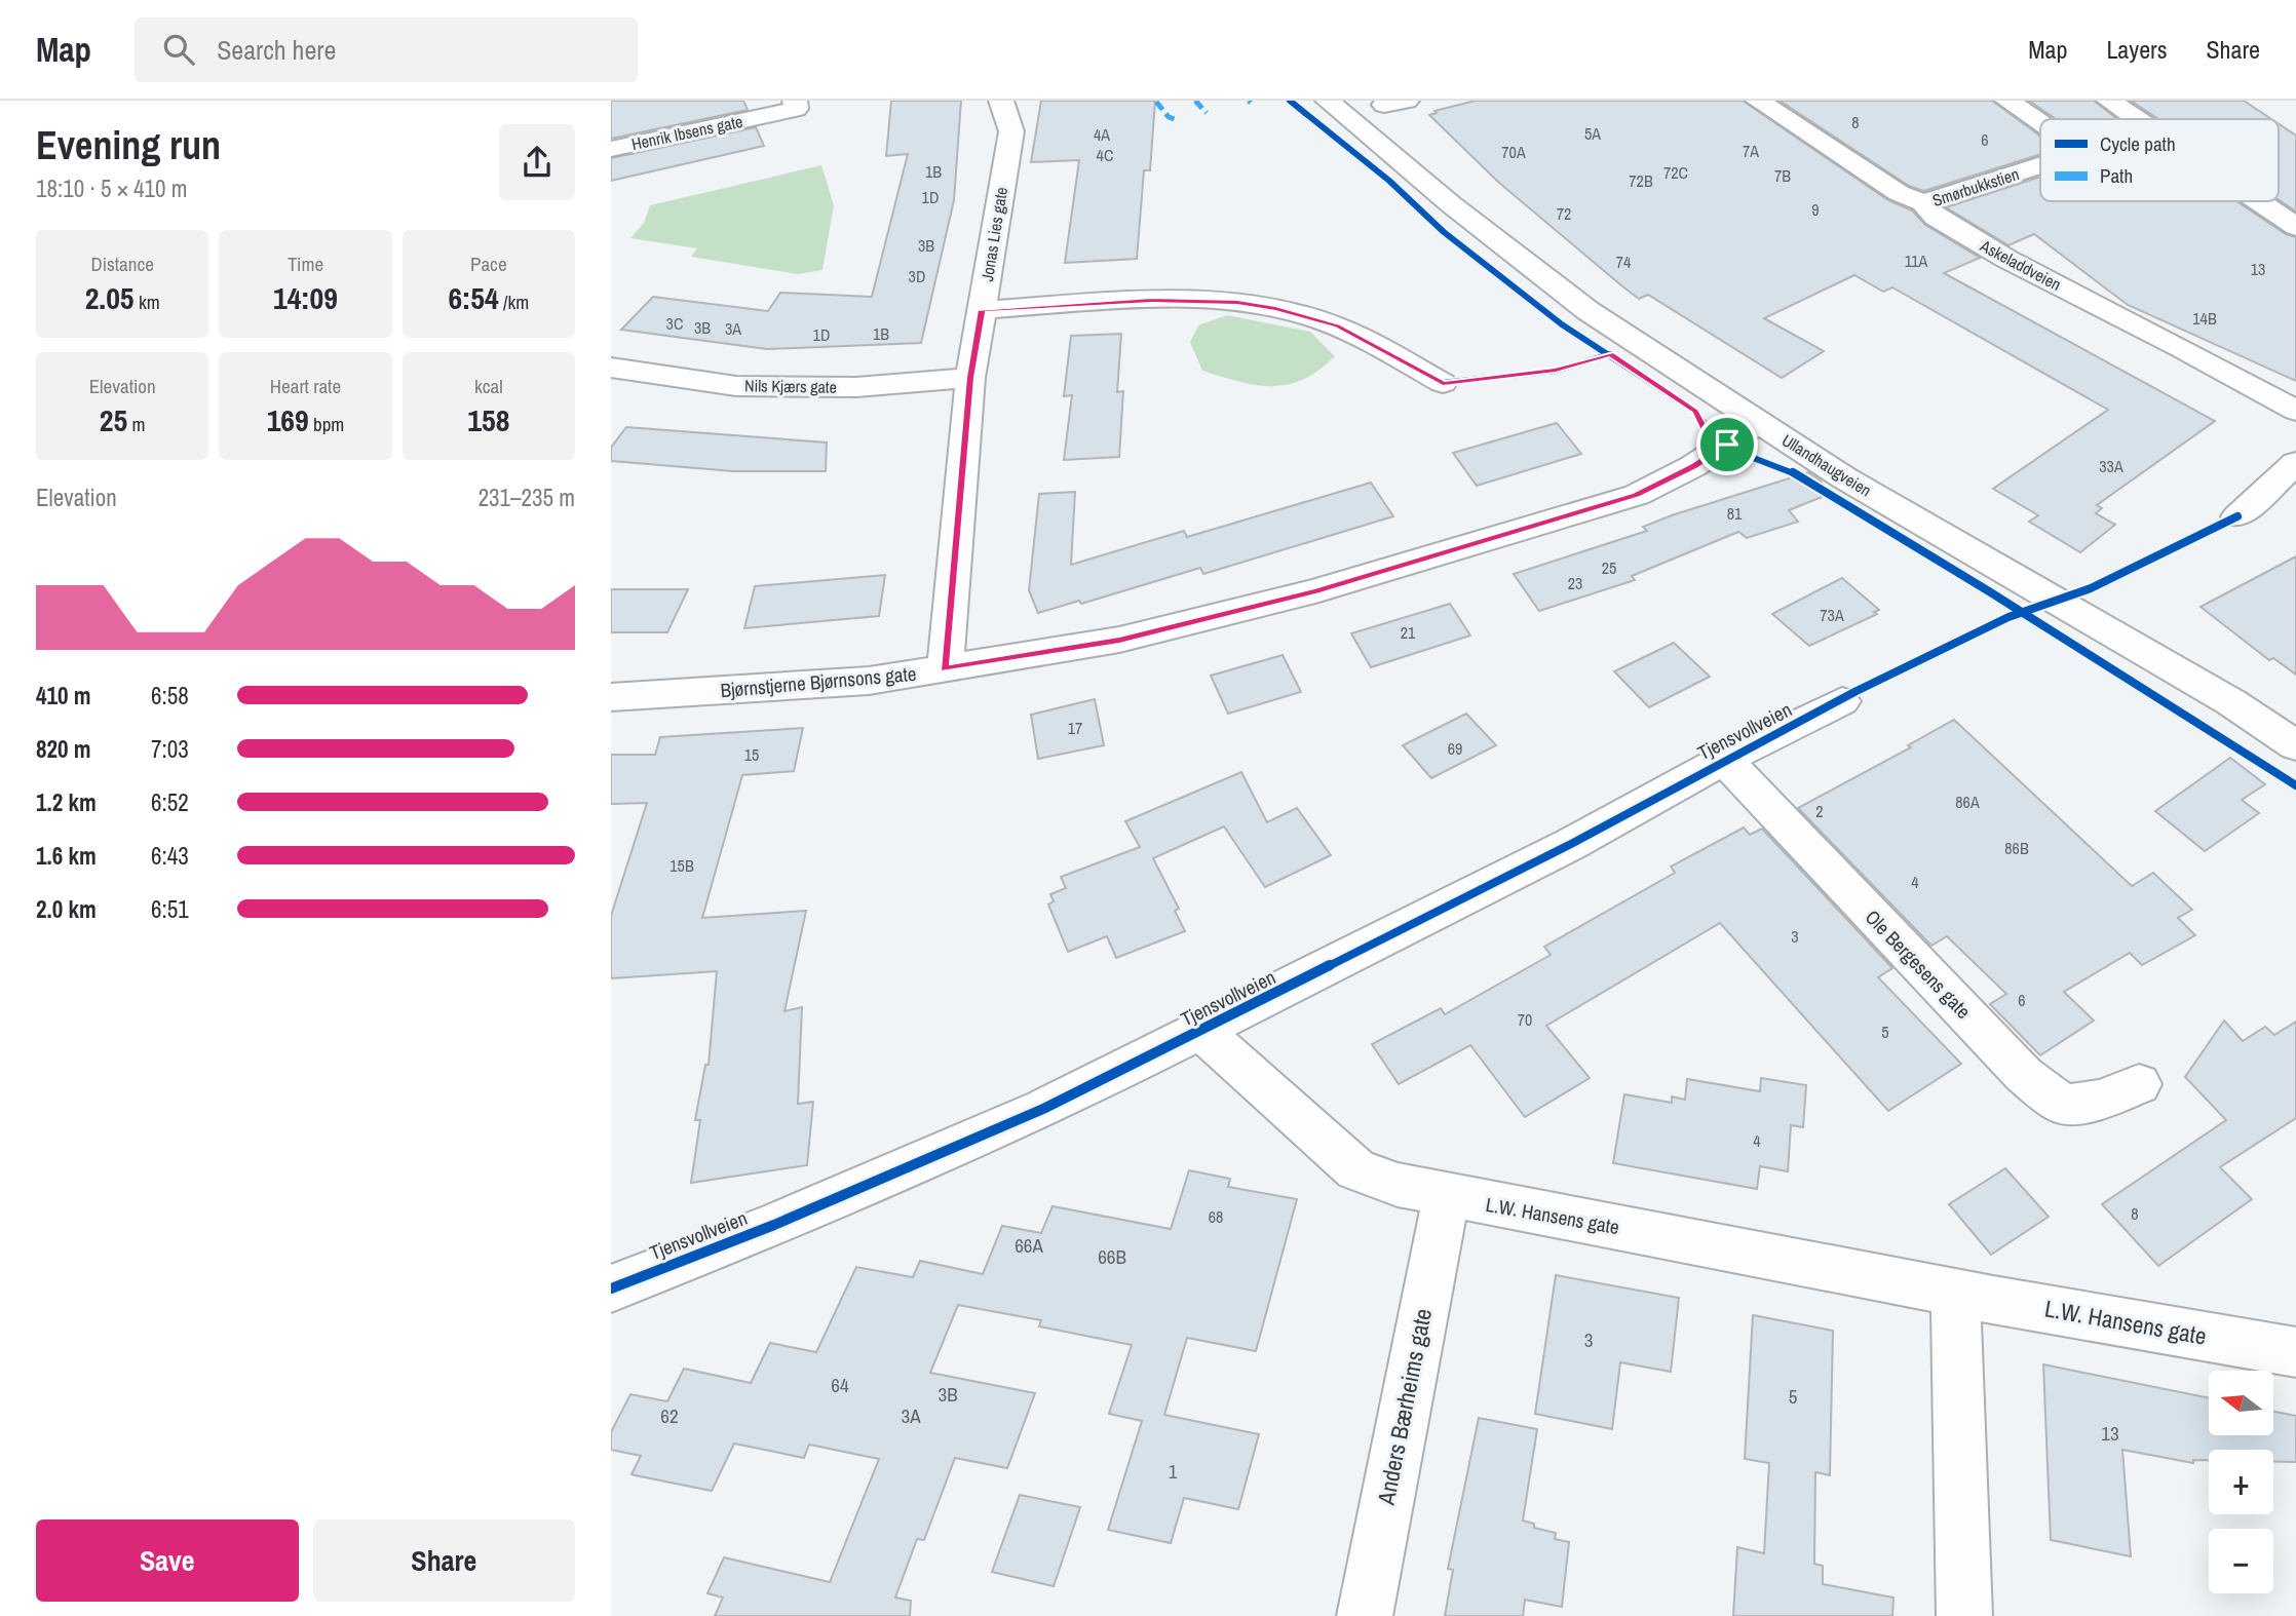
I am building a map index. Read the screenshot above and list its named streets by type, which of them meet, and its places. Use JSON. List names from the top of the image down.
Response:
{
  "streets": {
    "street": [
      "Henrik Ibsens gate",
      "Smørbukkstien",
      "Jonas Lies gate",
      "Askeladdveien",
      "Nils Kjærs gate",
      "Ullandhaugveien",
      "Bjørnstjerne Bjørnsons gate",
      "Tjensvollveien",
      "Ole Bergesens gate",
      "L.W. Hansens gate",
      "Anders Bærheims gate"
    ]
  },
  "crossings": [
    ["Smørbukkstien", "Askeladdveien"],
    ["Jonas Lies gate", "Nils Kjærs gate"],
    ["Jonas Lies gate", "Bjørnstjerne Bjørnsons gate"],
    ["Ullandhaugveien", "Bjørnstjerne Bjørnsons gate"],
    ["Tjensvollveien", "Ole Bergesens gate"],
    ["Tjensvollveien", "L.W. Hansens gate"],
    ["L.W. Hansens gate", "Anders Bærheims gate"]
  ],
  "house_numbers": [
    "8",
    "5A",
    "4A",
    "6",
    "7A",
    "70A",
    "4C",
    "1B",
    "72C",
    "7B",
    "72B",
    "1D",
    "9",
    "72",
    "3B",
    "11A",
    "74",
    "13",
    "3D",
    "14B",
    "3C",
    "3B",
    "3A",
    "1B",
    "1D",
    "33A",
    "81",
    "25",
    "23",
    "73A",
    "21",
    "17",
    "69",
    "15",
    "86A",
    "2",
    "86B",
    "15B",
    "4",
    "3",
    "6",
    "70",
    "5",
    "4",
    "8",
    "68",
    "66A",
    "66B",
    "3",
    "64",
    "3B",
    "5",
    "62",
    "3A",
    "13",
    "1"
  ],
  "legend": ["Cycle path", "Path"],
  "north": "left",
  "page": {
    "header": "Map",
    "search": "Search here",
    "nav": ["Map", "Layers", "Share"],
    "heading": ["Evening run", "18:10 · 5 × 410 m"],
    "stats": [
      ["Distance", "2.05 km"],
      ["Time", "14:09"],
      ["Pace", "6:54 /km"],
      ["Elevation", "25 m"],
      ["Heart rate", "169 bpm"],
      ["kcal", "158"]
    ],
    "chart": ["Elevation", "231–235 m"],
    "list": [
      {
        "name": "410 m",
        "note": "6:58"
      },
      {
        "name": "820 m",
        "note": "7:03"
      },
      {
        "name": "1.2 km",
        "note": "6:52"
      },
      {
        "name": "1.6 km",
        "note": "6:43"
      },
      {
        "name": "2.0 km",
        "note": "6:51"
      }
    ],
    "map_buttons": ["+", "−"],
    "buttons": ["Save", "Share"]
  }
}
